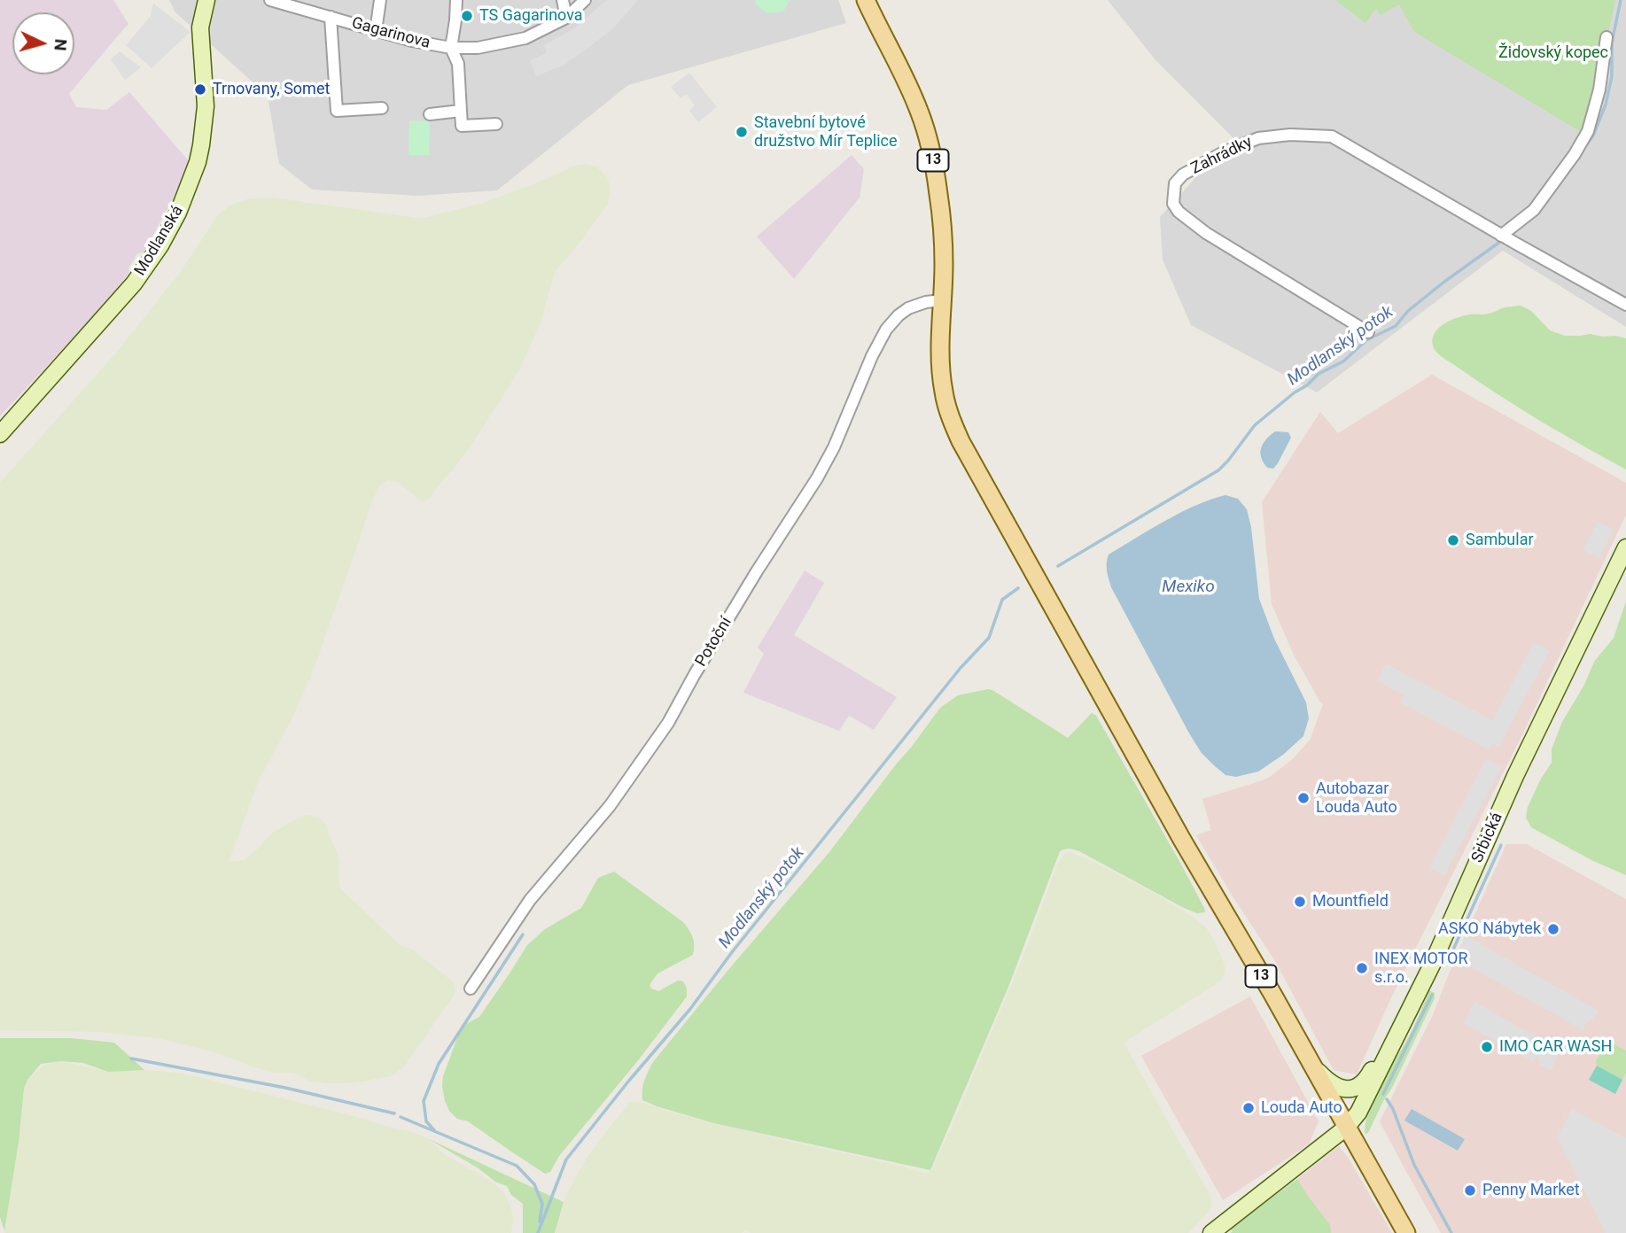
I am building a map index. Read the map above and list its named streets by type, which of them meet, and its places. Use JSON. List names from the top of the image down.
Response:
{
  "streets": {
    "main road": ["13"],
    "street": [
      "Gagarinova",
      "Zahrádky",
      "Modlanská",
      "Potoční",
      "Srbická"
    ]
  },
  "crossings": [
    ["13", "Potoční"],
    ["13", "Srbická"]
  ],
  "water": ["Modlanský potok", "Mexiko"],
  "parks": ["Židovský kopec"],
  "places": [
    "TS Gagarinova",
    "Trnovany, Somet",
    "Stavební bytové družstvo Mír Teplice",
    "Sambular",
    "Autobazar Louda Auto",
    "Mountfield",
    "ASKO Nábytek",
    "INEX MOTOR s.r.o.",
    "IMO CAR WASH",
    "Louda Auto",
    "Penny Market"
  ],
  "north": "right"
}
